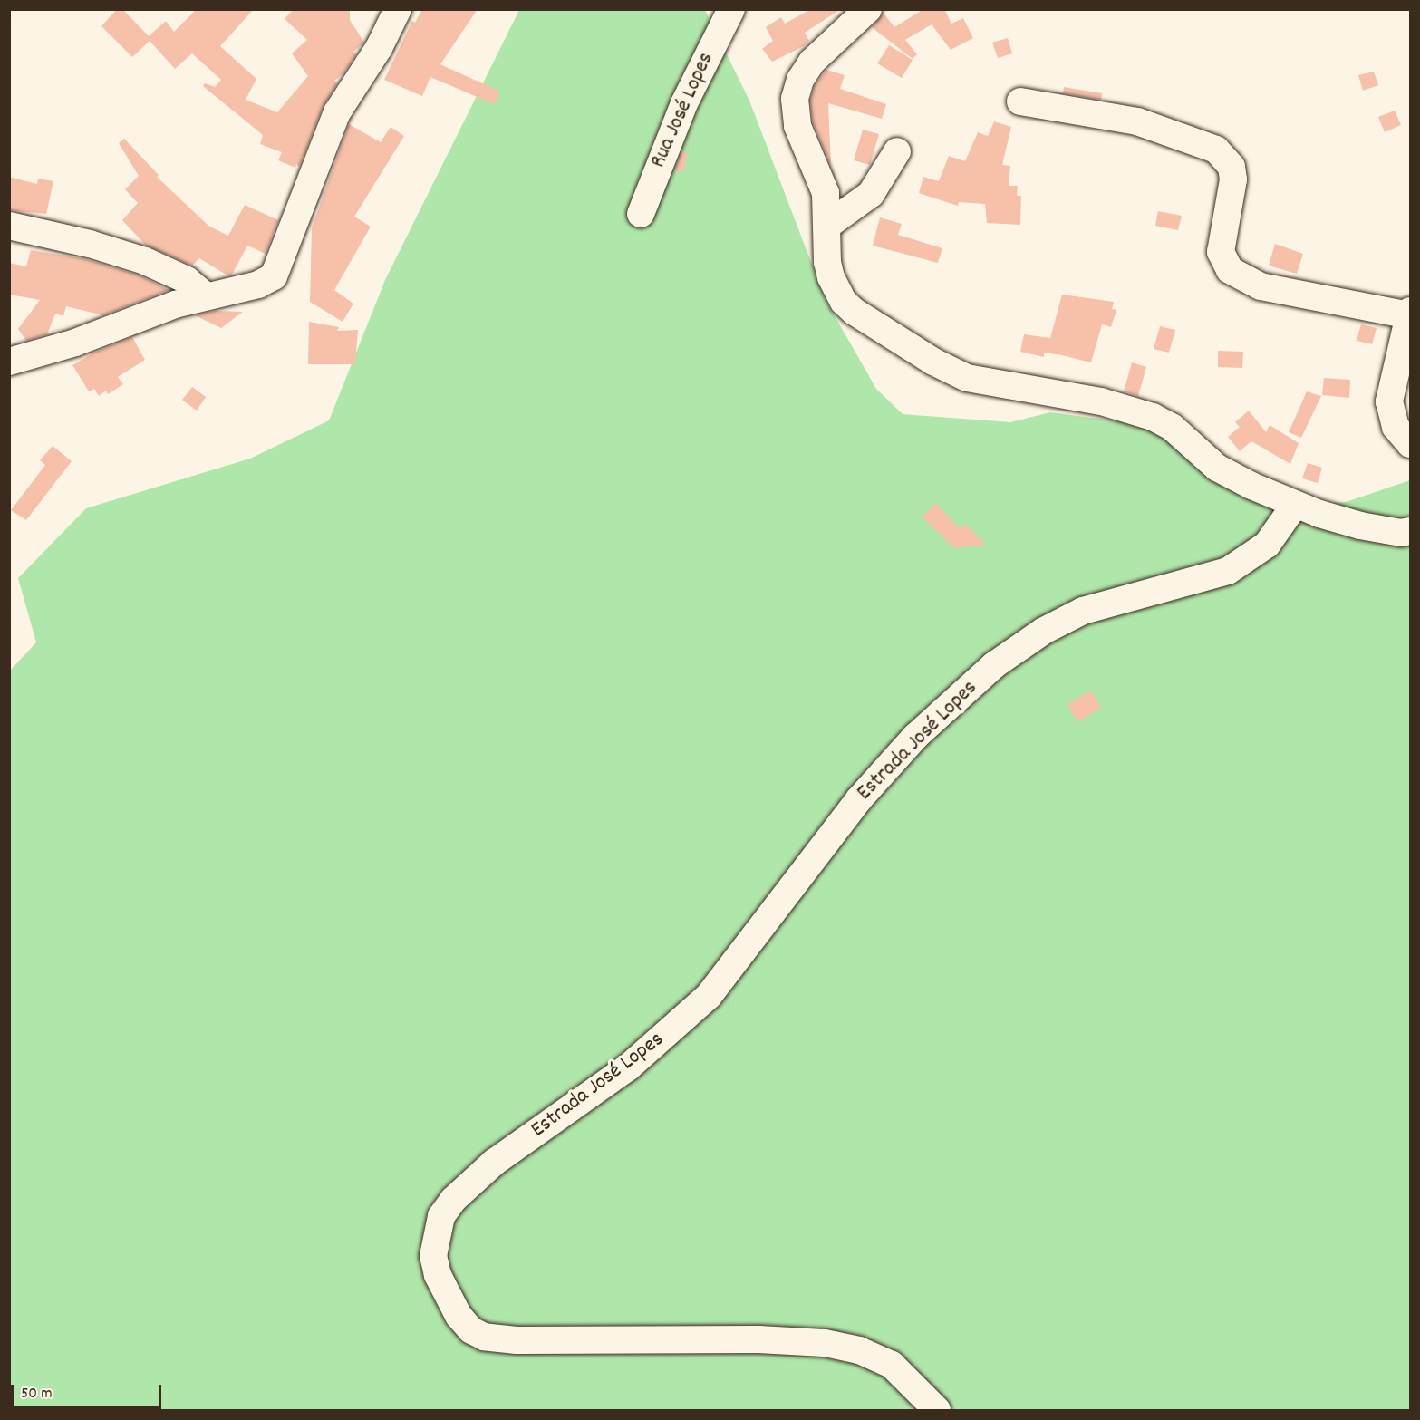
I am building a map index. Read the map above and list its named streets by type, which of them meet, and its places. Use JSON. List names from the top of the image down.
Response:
{
  "streets": {
    "street": ["Rua José Lopes", "Estrada José Lopes"]
  },
  "scale_bar": "50 m"
}
